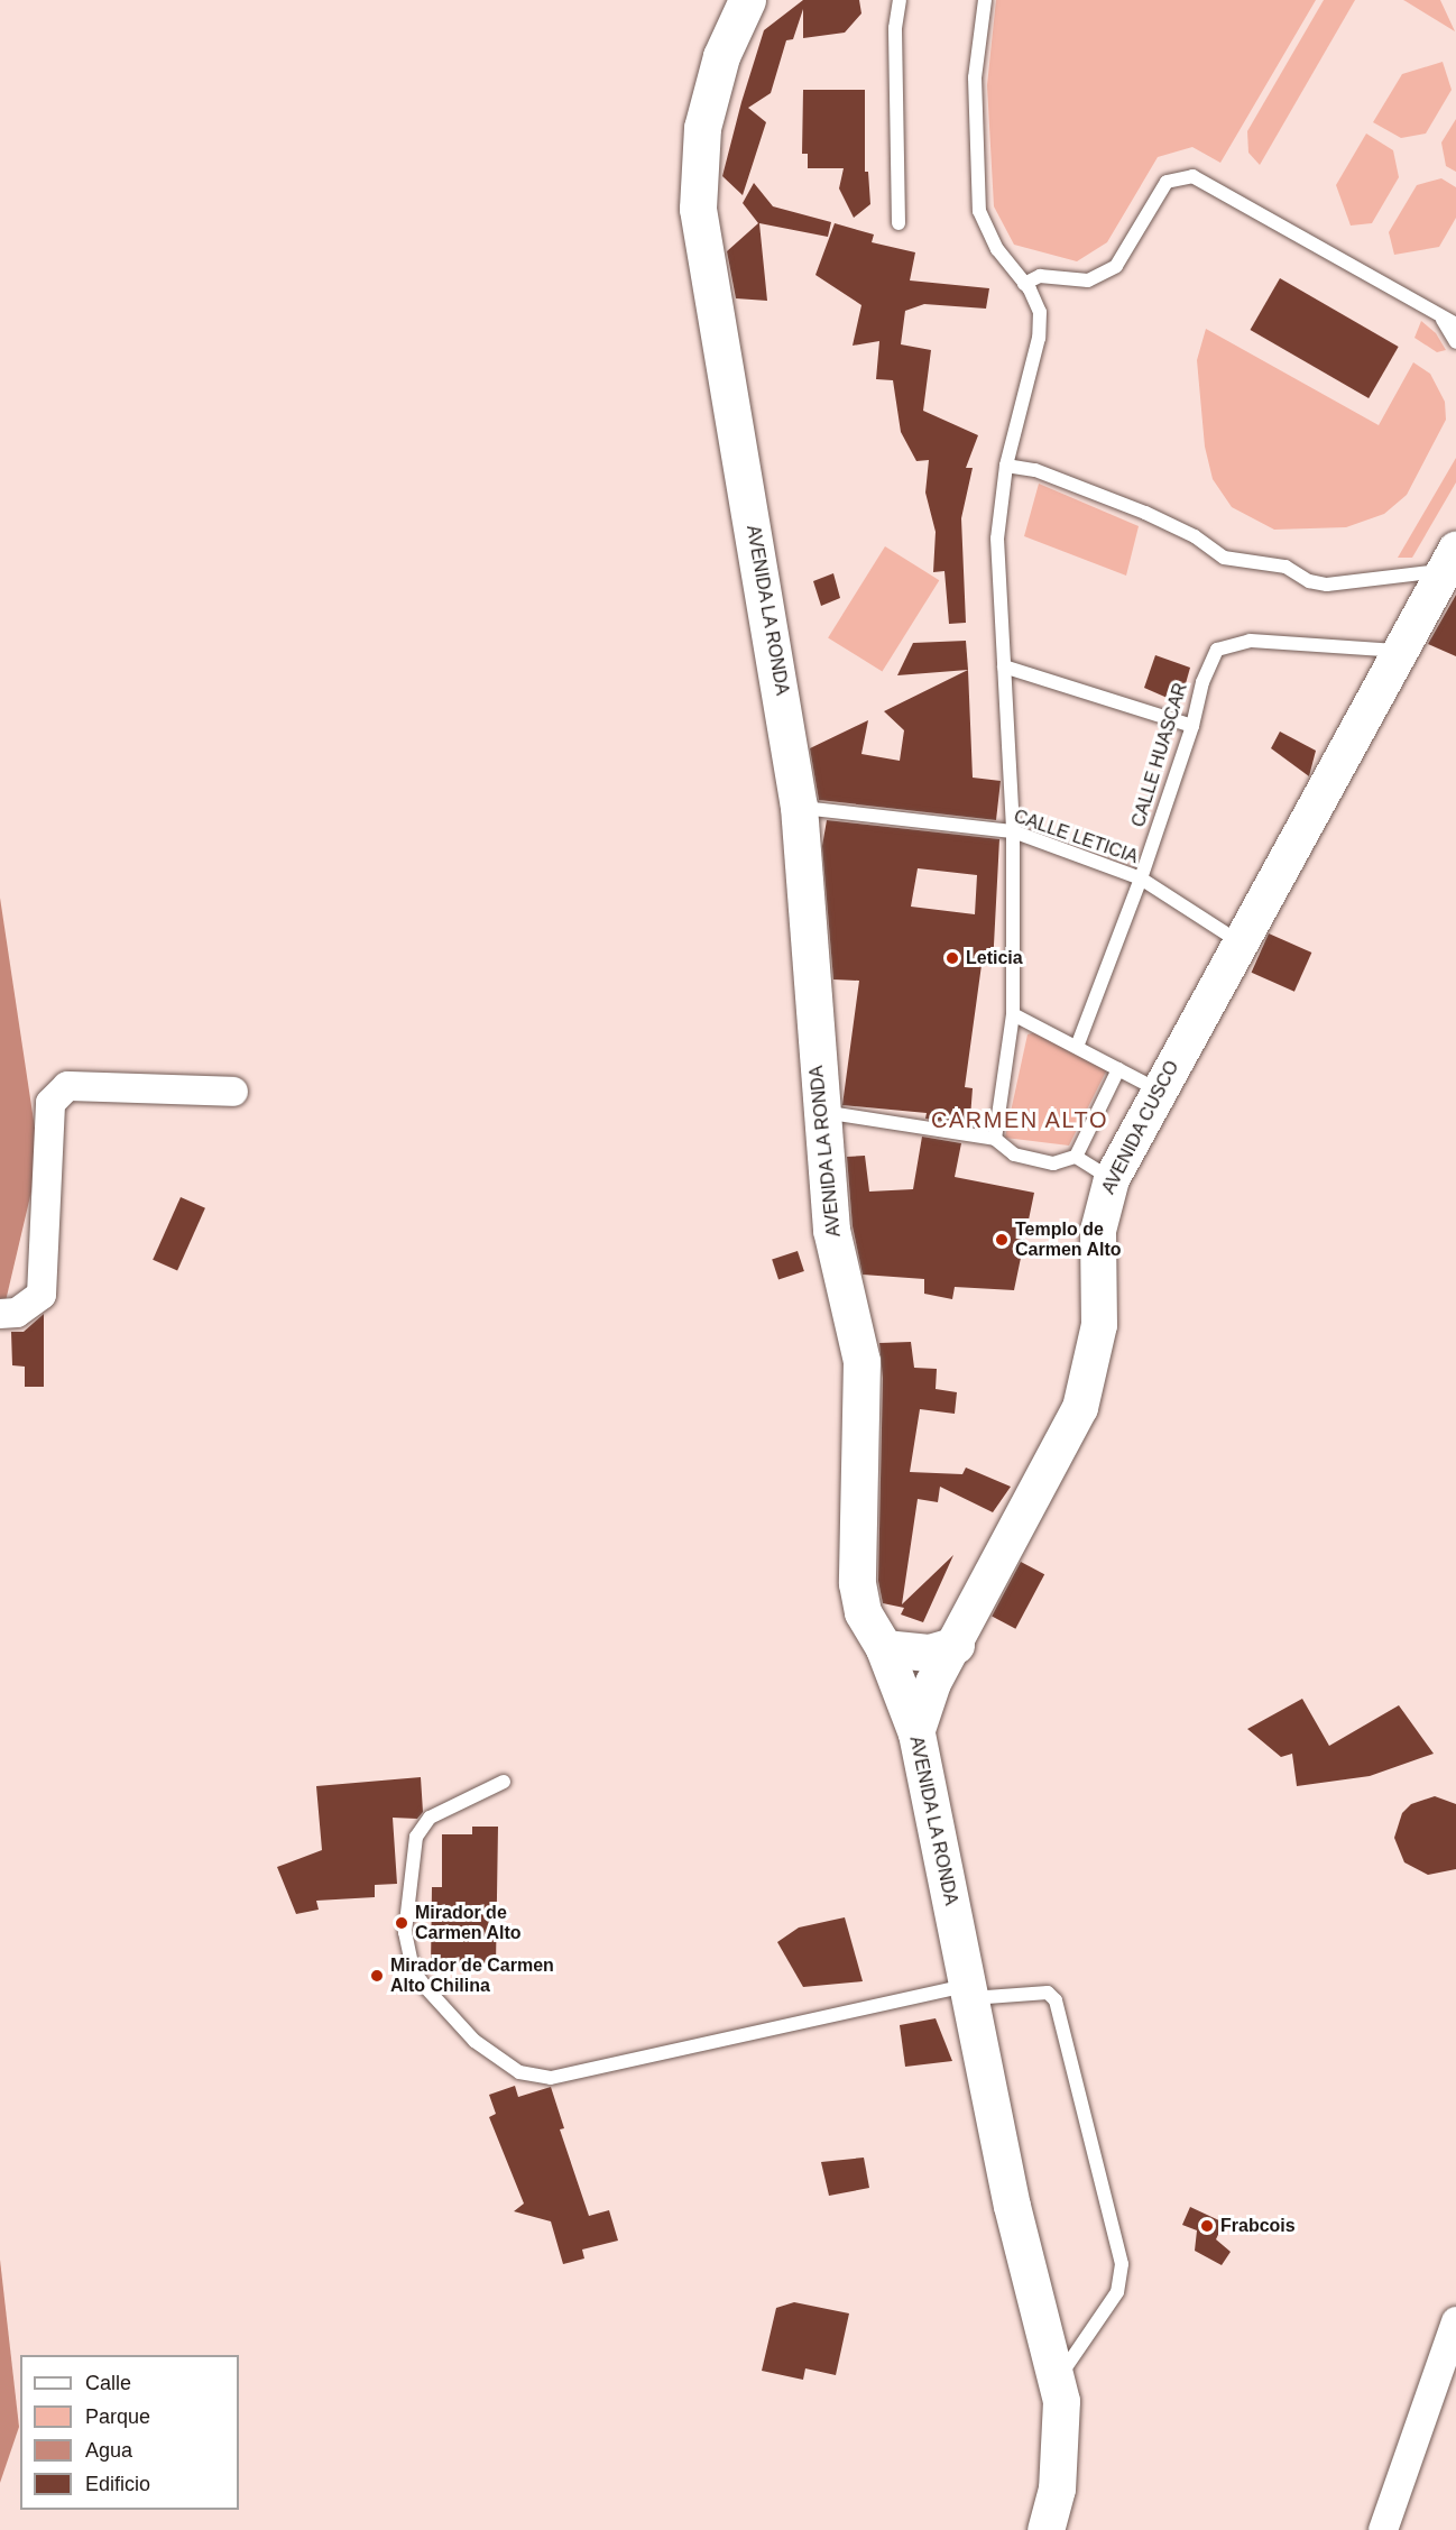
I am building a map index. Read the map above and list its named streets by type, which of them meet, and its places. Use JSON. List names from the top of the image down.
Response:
{
  "streets": {
    "main road": ["AVENIDA LA RONDA"],
    "street": ["AVENIDA CUSCO"],
    "lane": ["CALLE HUASCAR", "CALLE LETICIA"]
  },
  "crossings": [
    ["AVENIDA LA RONDA", "CALLE LETICIA"],
    ["AVENIDA LA RONDA", "AVENIDA CUSCO"],
    ["CALLE HUASCAR", "CALLE LETICIA"],
    ["CALLE HUASCAR", "AVENIDA CUSCO"],
    ["CALLE LETICIA", "AVENIDA CUSCO"]
  ],
  "districts": ["CARMEN ALTO"],
  "places": [
    "Leticia",
    "Templo de Carmen Alto",
    "Mirador de Carmen Alto",
    "Mirador de Carmen Alto Chilina",
    "Frabcois"
  ],
  "legend": [
    "Calle",
    "Parque",
    "Agua",
    "Edificio"
  ]
}
